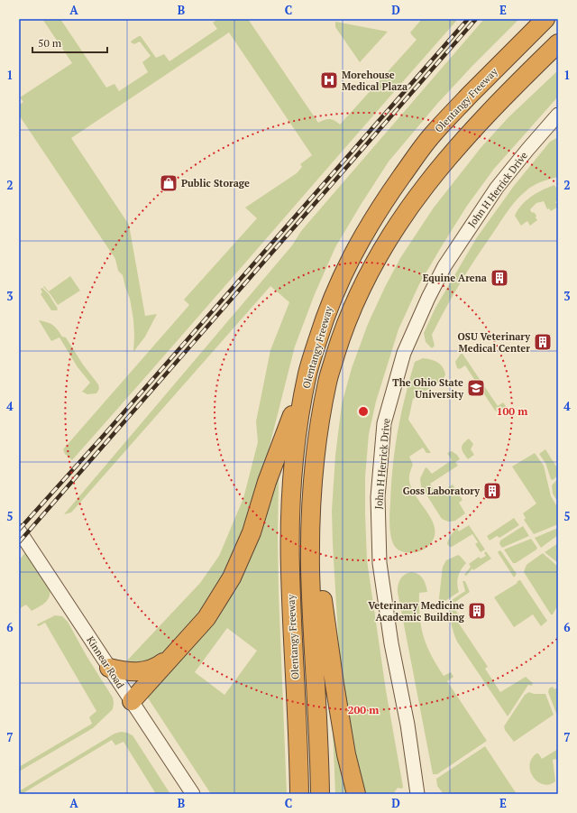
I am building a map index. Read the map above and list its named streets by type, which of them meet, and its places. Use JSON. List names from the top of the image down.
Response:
{
  "streets": {
    "highway": ["Olentangy Freeway"],
    "street": ["John H Herrick Drive", "Kinnear Road"]
  },
  "places": {
    "hospital": ["Morehouse Medical Plaza"],
    "shop": ["Public Storage"],
    "building": [
      "Equine Arena",
      "OSU Veterinary Medical Center",
      "Goss Laboratory",
      "Veterinary Medicine Academic Building"
    ],
    "school or university": ["The Ohio State University"]
  },
  "scale_bar": "50 m",
  "grid": {
    "columns": [
      "A",
      "B",
      "C",
      "D",
      "E"
    ],
    "rows": [
      "1",
      "2",
      "3",
      "4",
      "5",
      "6",
      "7"
    ]
  },
  "rings": ["100 m", "200 m"]
}
